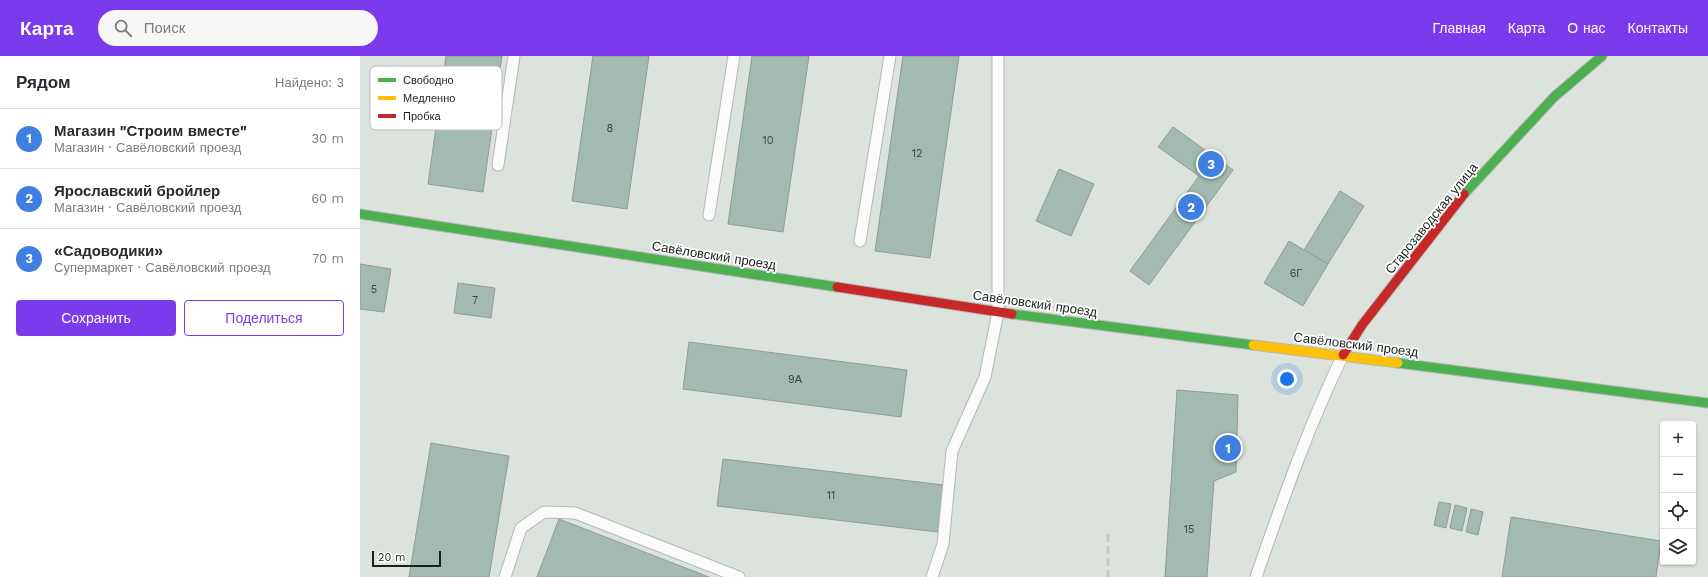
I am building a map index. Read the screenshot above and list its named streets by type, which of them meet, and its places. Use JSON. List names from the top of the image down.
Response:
{
  "streets": {
    "main road": ["Старозаводская улица", "Савёловский проезд"]
  },
  "crossings": [
    ["Старозаводская улица", "Савёловский проезд"]
  ],
  "house_numbers": [
    "8",
    "10",
    "12",
    "6Г",
    "5",
    "7",
    "9А",
    "11",
    "15"
  ],
  "legend": ["Свободно", "Медленно", "Пробка"],
  "scale_bar": "20 m",
  "page": {
    "header": "Карта",
    "search": "Поиск",
    "nav": [
      "Главная",
      "Карта",
      "О нас",
      "Контакты"
    ],
    "heading": ["Рядом", "Найдено: 3"],
    "list": [
      {
        "mark": "1",
        "name": "Магазин \"Строим вместе\"",
        "note": "Магазин · Савёловский проезд",
        "value": "30 m"
      },
      {
        "mark": "2",
        "name": "Ярославский бройлер",
        "note": "Магазин · Савёловский проезд",
        "value": "60 m"
      },
      {
        "mark": "3",
        "name": "«Садоводики»",
        "note": "Супермаркет · Савёловский проезд",
        "value": "70 m"
      }
    ],
    "pins": ["3", "2", "1"],
    "buttons": ["Сохранить", "Поделиться"],
    "map_buttons": ["+", "−"],
    "scale": "20 m"
  }
}
